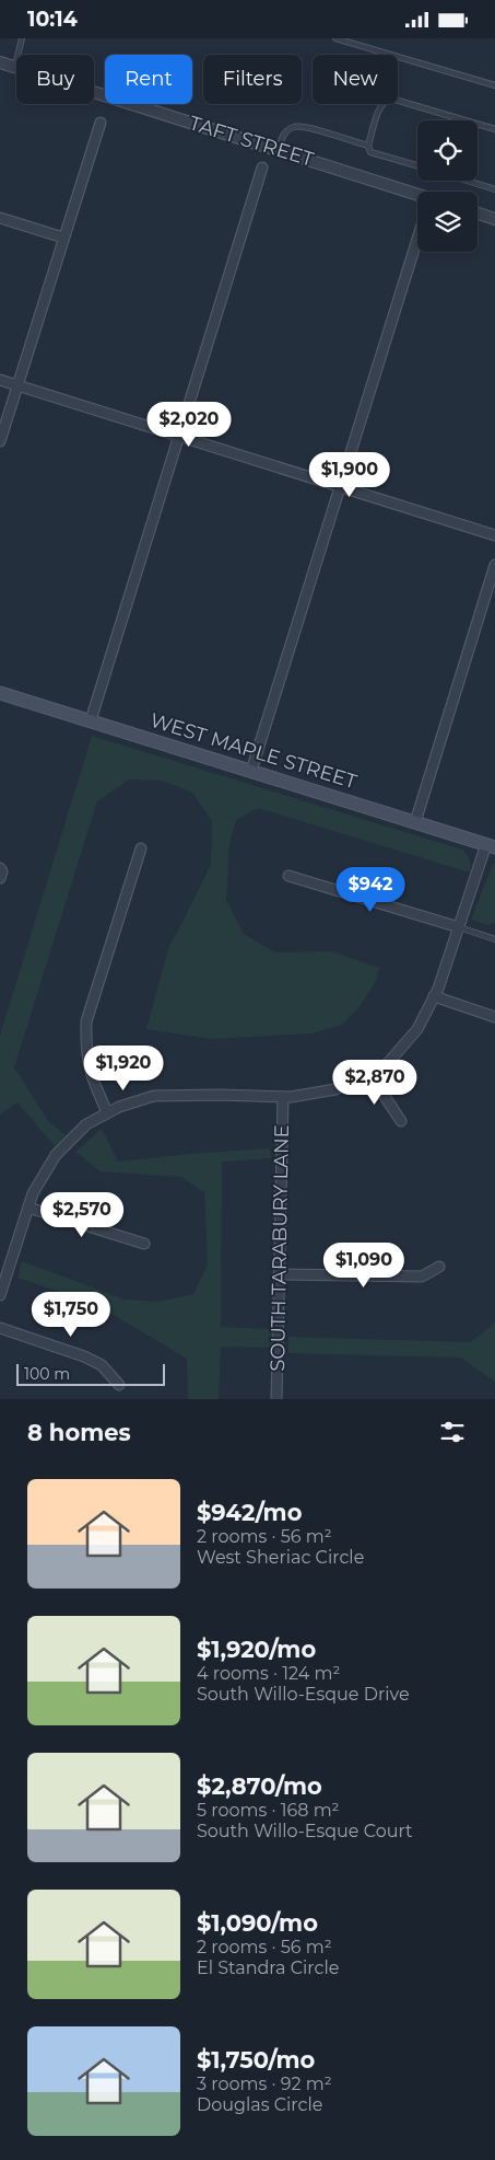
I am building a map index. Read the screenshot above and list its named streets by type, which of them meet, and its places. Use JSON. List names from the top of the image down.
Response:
{
  "streets": {
    "main road": ["WEST MAPLE STREET"],
    "street": ["TAFT STREET", "SOUTH TARABURY LANE"]
  },
  "scale_bar": "100 m",
  "page": {
    "status": "10:14",
    "chip": [
      "Buy",
      "Rent",
      "Filters",
      "New"
    ],
    "price": [
      "$2,020",
      "$1,900",
      "$942",
      "$1,920",
      "$2,870",
      "$2,570",
      "$1,090",
      "$1,750"
    ],
    "scale": "100 m",
    "heading": "8 homes",
    "list": [
      {
        "name": "$942/mo",
        "note": "2 rooms · 56 m² · West Sheriac Circle"
      },
      {
        "name": "$1,920/mo",
        "note": "4 rooms · 124 m² · South Willo-Esque Drive"
      },
      {
        "name": "$2,870/mo",
        "note": "5 rooms · 168 m² · South Willo-Esque Court"
      },
      {
        "name": "$1,090/mo",
        "note": "2 rooms · 56 m² · El Standra Circle"
      },
      {
        "name": "$1,750/mo",
        "note": "3 rooms · 92 m² · Douglas Circle"
      }
    ]
  }
}
